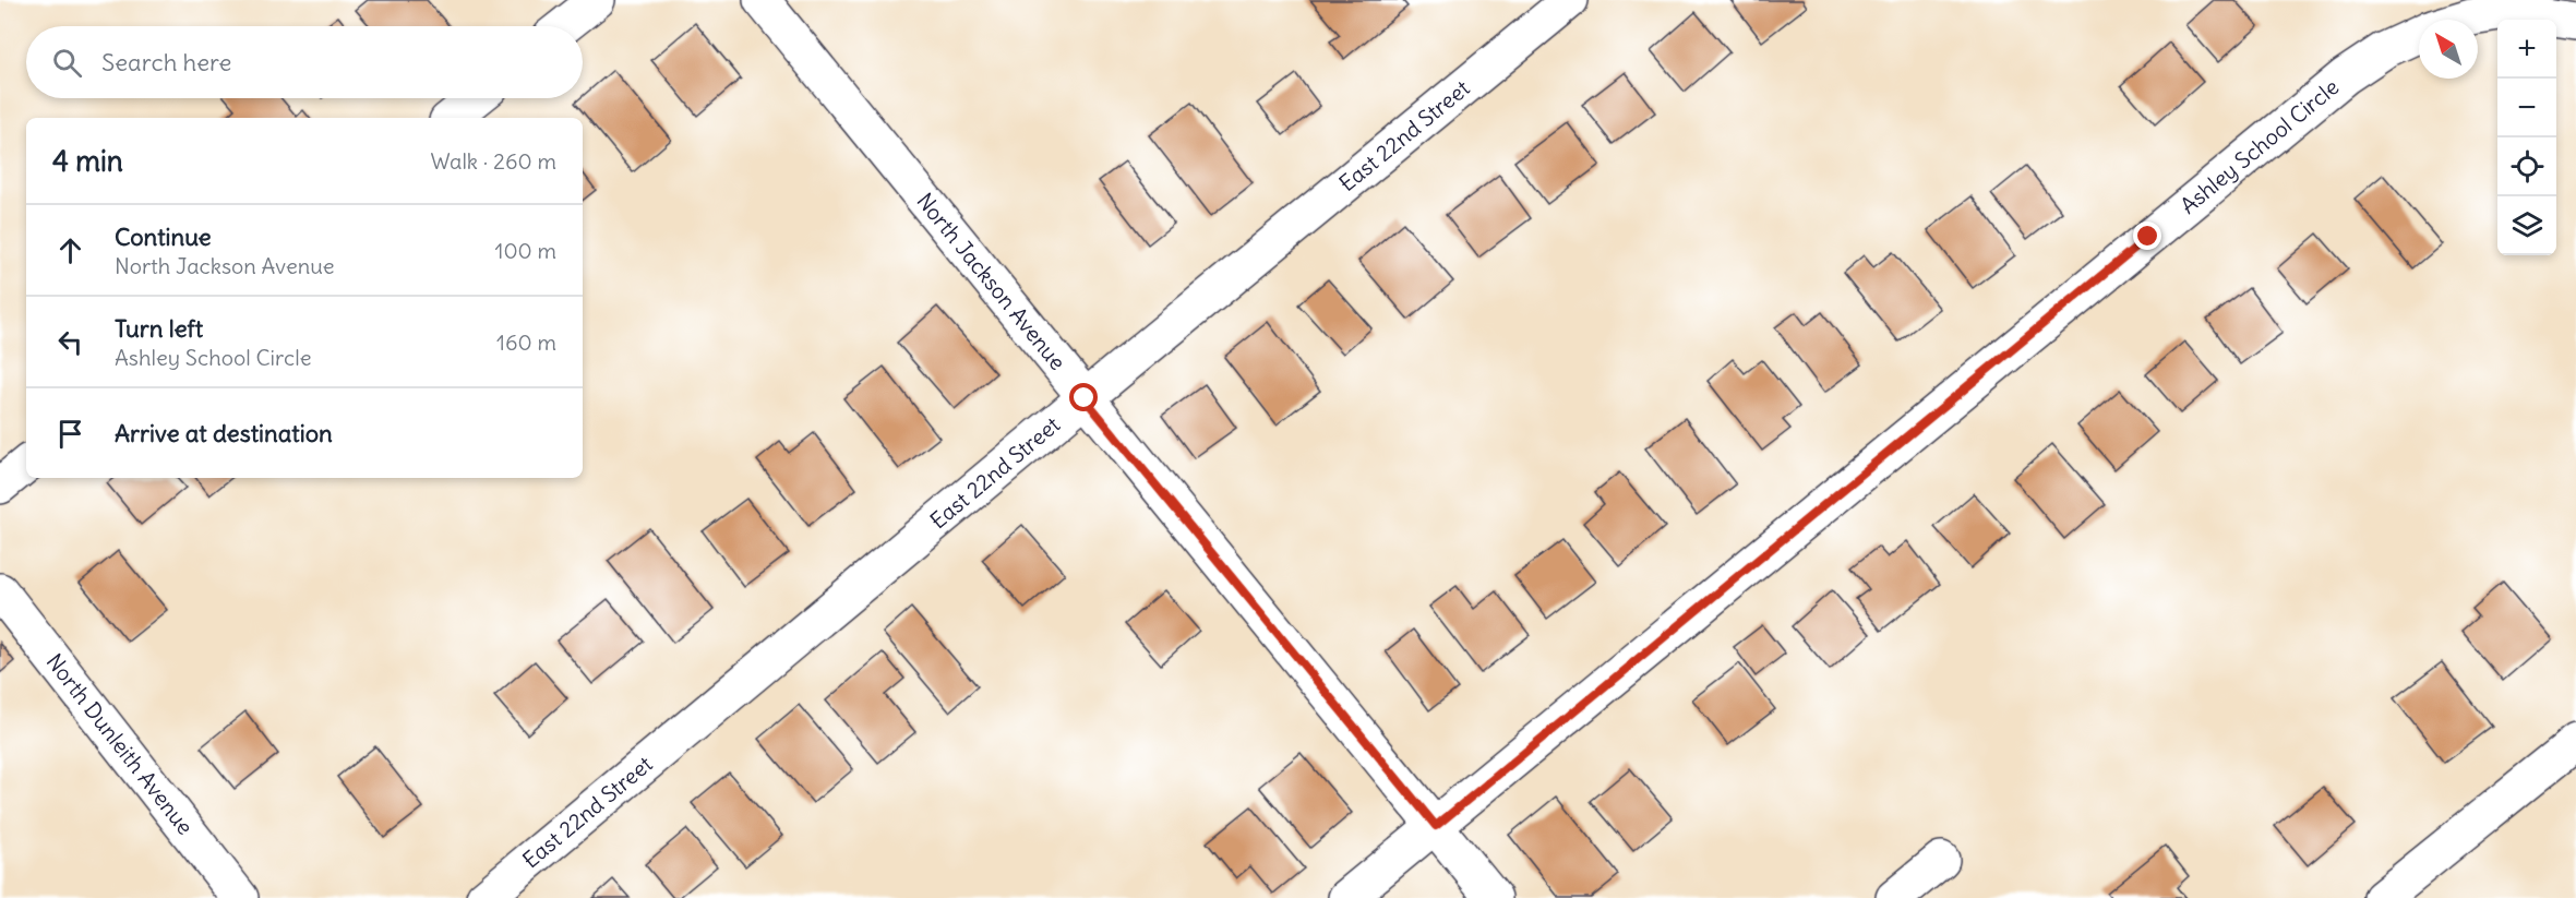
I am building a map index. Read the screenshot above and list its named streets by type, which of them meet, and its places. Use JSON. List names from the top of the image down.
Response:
{
  "streets": {
    "street": [
      "East 22nd Street",
      "Ashley School Circle",
      "North Jackson Avenue",
      "North Dunleith Avenue"
    ]
  },
  "crossings": [
    ["East 22nd Street", "North Jackson Avenue"],
    ["Ashley School Circle", "North Jackson Avenue"]
  ],
  "north": "top left",
  "page": {
    "map_buttons": ["+", "−"],
    "search": "Search here",
    "heading": ["4 min", "Walk · 260 m"],
    "list": [
      ["Continue", "North Jackson Avenue", "100 m"],
      ["Turn left", "Ashley School Circle", "160 m"],
      "Arrive at destination"
    ]
  }
}
